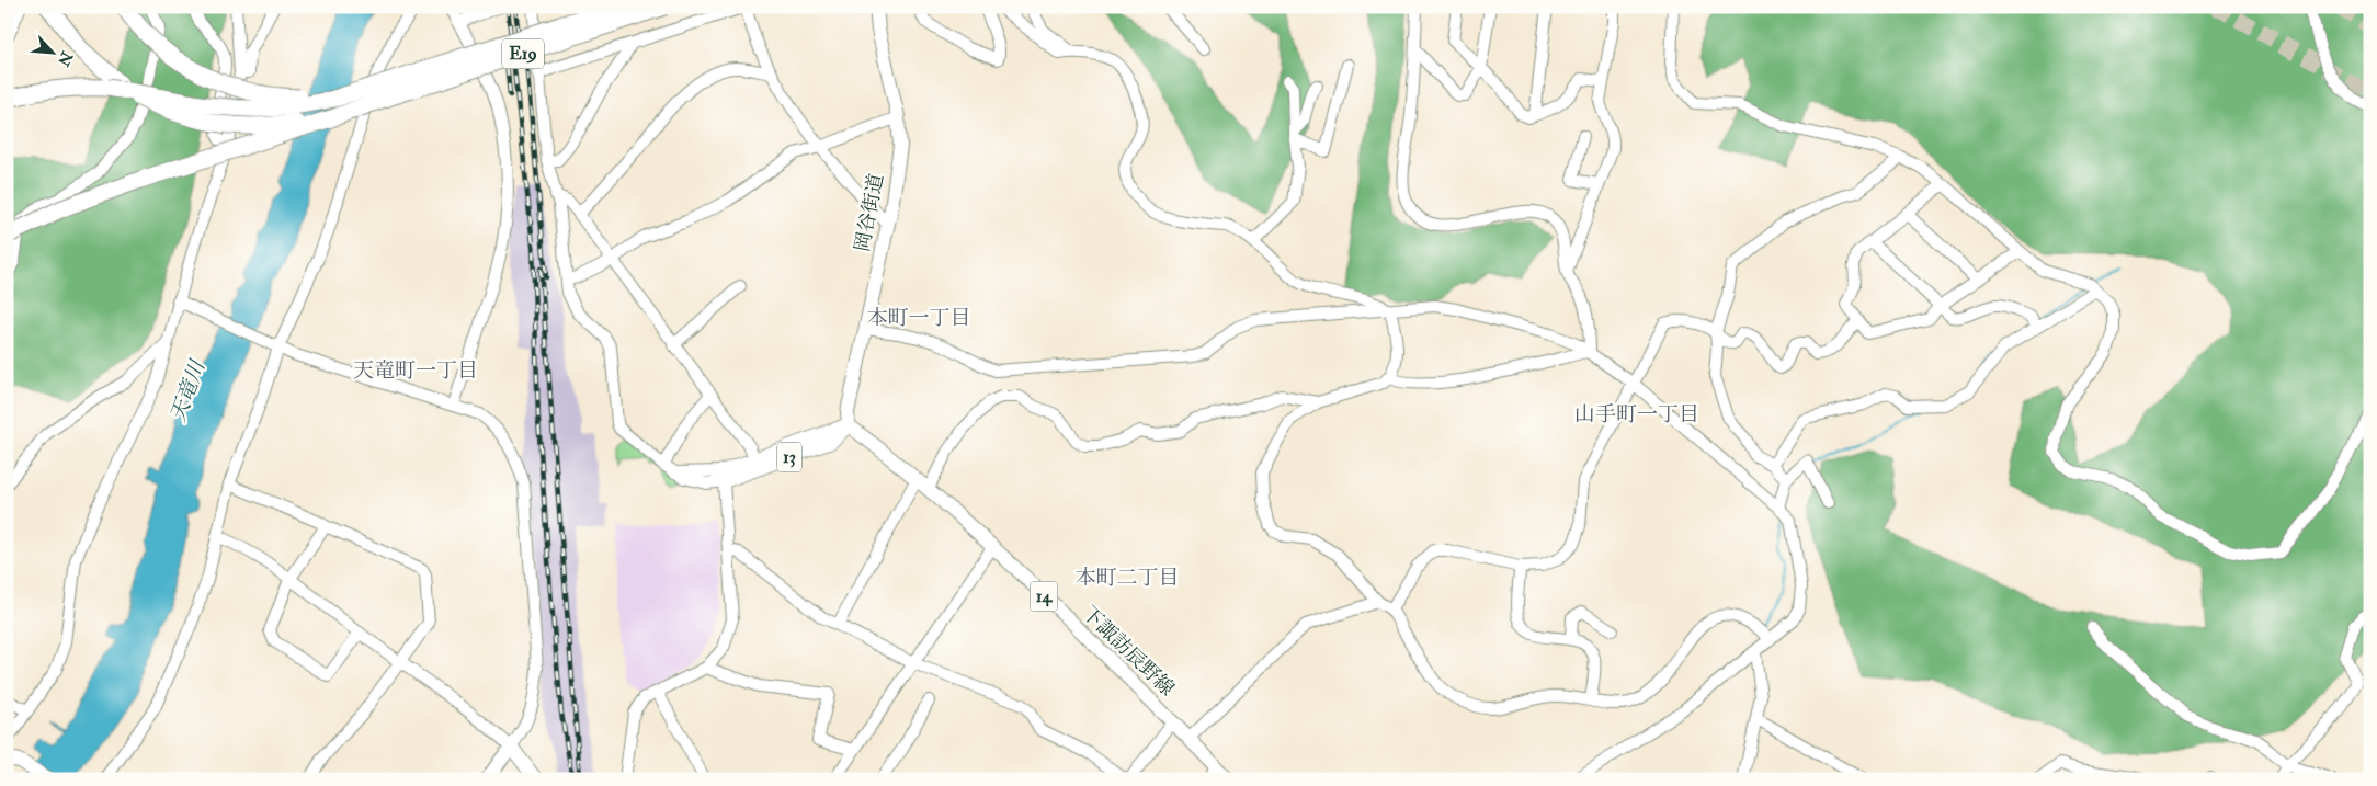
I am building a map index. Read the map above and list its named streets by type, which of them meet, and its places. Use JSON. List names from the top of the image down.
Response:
{
  "streets": {
    "highway": ["E19"],
    "main road": [
      "岡谷街道",
      "13",
      "14",
      "下諏訪辰野線"
    ]
  },
  "crossings": [
    ["岡谷街道", "13"],
    ["岡谷街道", "下諏訪辰野線"],
    ["13", "下諏訪辰野線"]
  ],
  "districts": [
    "本町一丁目",
    "天竜町一丁目",
    "山手町一丁目",
    "本町二丁目"
  ],
  "water": ["天竜川"],
  "north": "bottom right"
}
